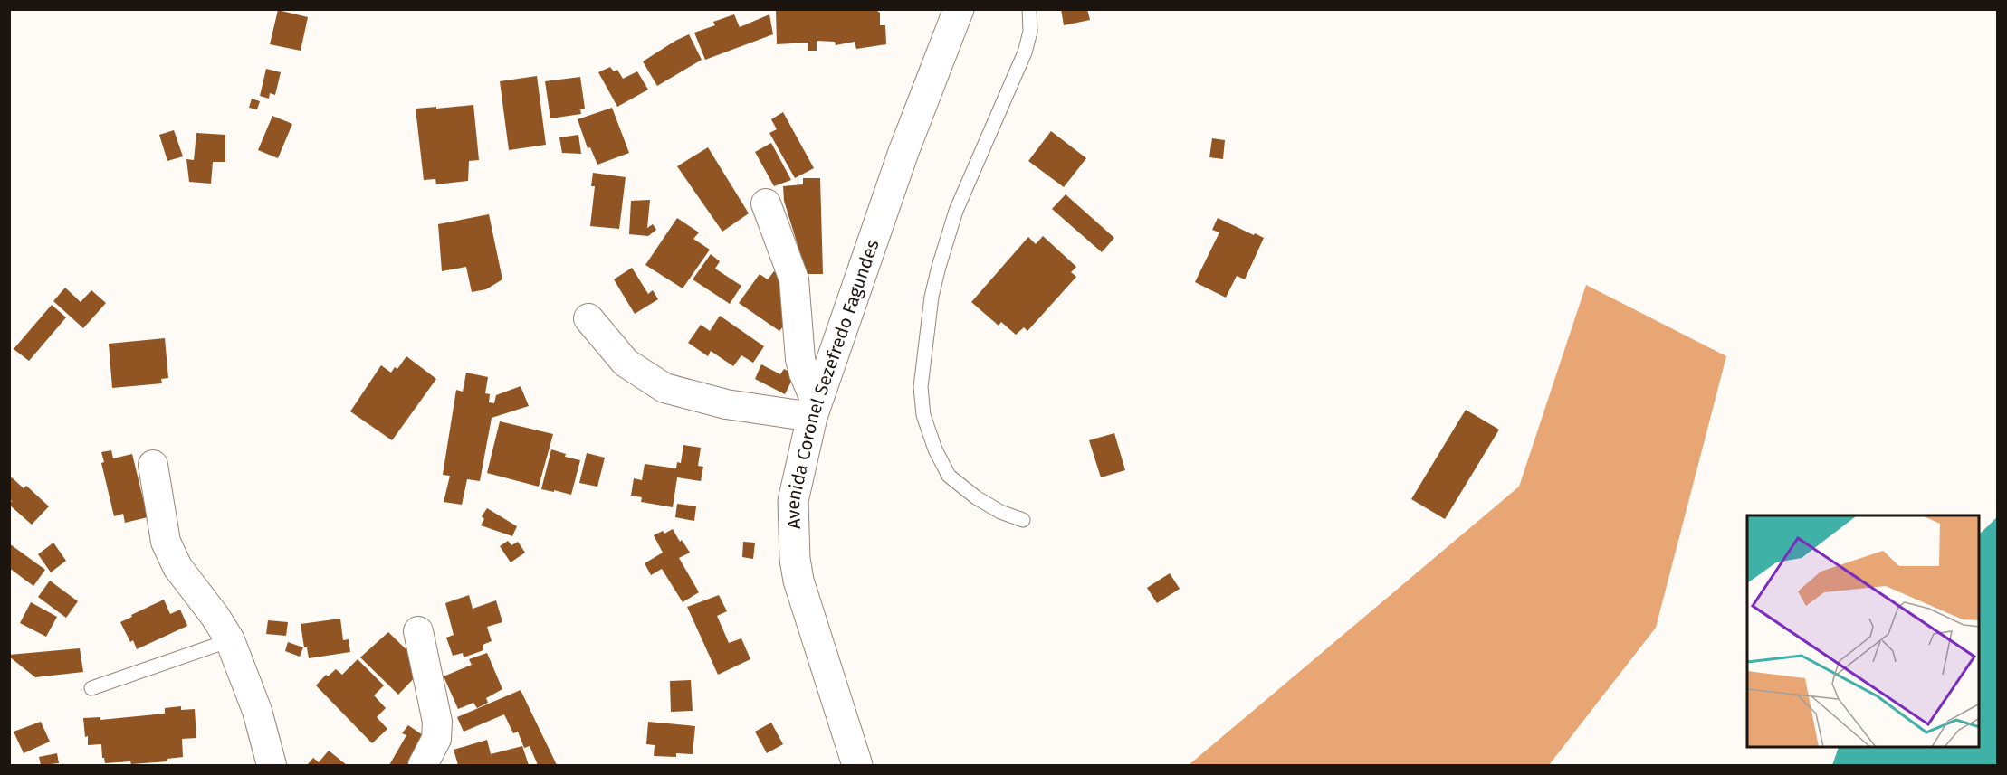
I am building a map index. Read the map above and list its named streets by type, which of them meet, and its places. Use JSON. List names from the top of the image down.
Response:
{
  "streets": {
    "main road": ["Avenida Coronel Sezefredo Fagundes"]
  }
}
